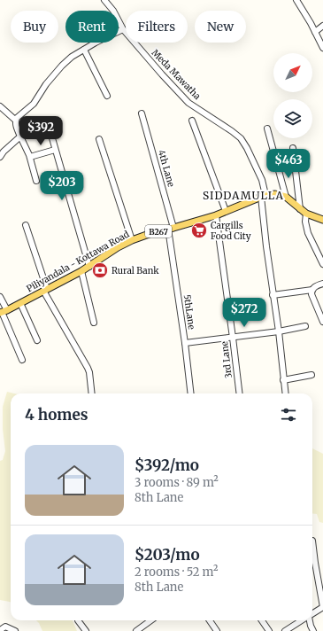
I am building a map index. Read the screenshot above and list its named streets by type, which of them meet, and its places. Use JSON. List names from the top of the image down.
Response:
{
  "streets": {
    "main road": ["B267", "Piliyandala - Kottawa Road"],
    "street": [
      "Meda Mawatha",
      "4th Lane",
      "5thLane",
      "3rd Lane"
    ]
  },
  "crossings": [
    ["Meda Mawatha", "Piliyandala - Kottawa Road"],
    ["4th Lane", "Piliyandala - Kottawa Road"],
    ["4th Lane", "5thLane"],
    ["Piliyandala - Kottawa Road", "5thLane"],
    ["Piliyandala - Kottawa Road", "3rd Lane"]
  ],
  "districts": ["SIDDAMULLA"],
  "places": {
    "supermarket": ["Cargills Food City"],
    "bank": ["Rural Bank"]
  },
  "north": "top right",
  "page": {
    "chip": [
      "Buy",
      "Rent",
      "Filters",
      "New"
    ],
    "price": [
      "$392",
      "$463",
      "$203",
      "$272"
    ],
    "heading": "4 homes",
    "list": [
      {
        "name": "$392/mo",
        "note": "3 rooms · 89 m² · 8th Lane"
      },
      {
        "name": "$203/mo",
        "note": "2 rooms · 52 m² · 8th Lane"
      }
    ]
  }
}
